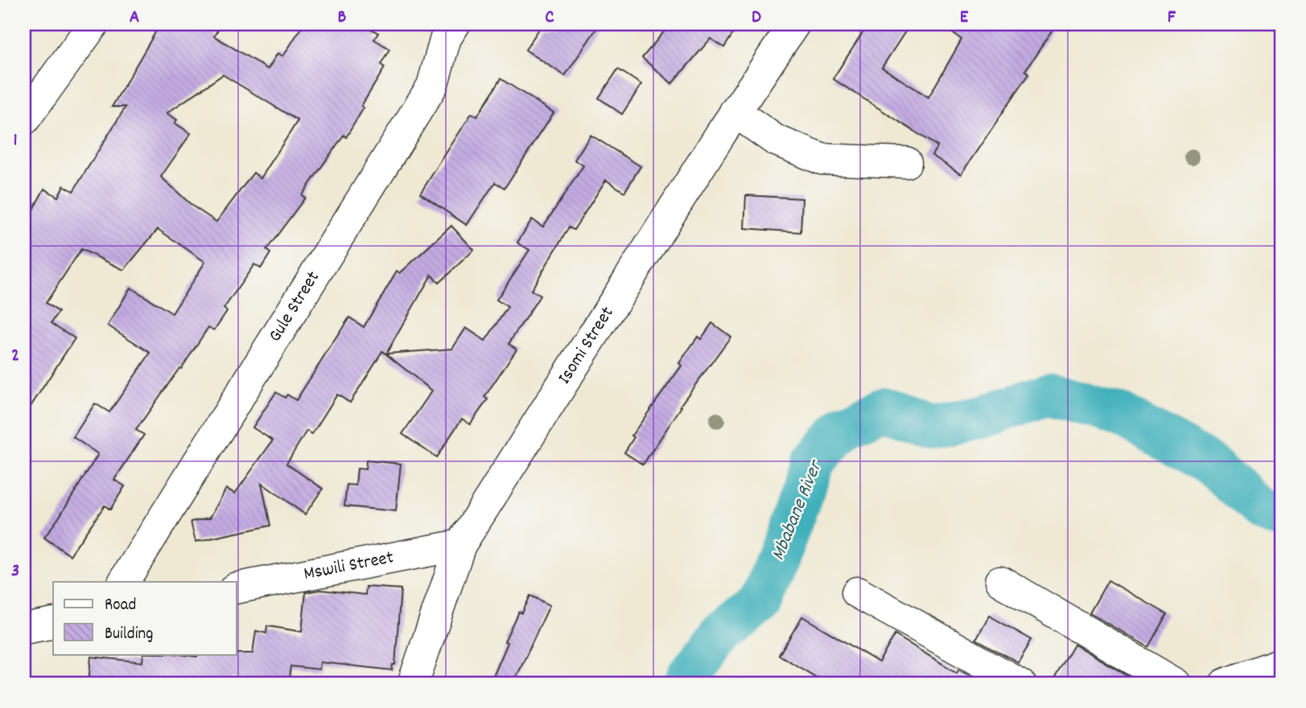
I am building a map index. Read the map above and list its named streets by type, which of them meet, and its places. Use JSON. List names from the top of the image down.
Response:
{
  "streets": {
    "street": ["Gule Street", "Isomi Street", "Mswili Street"]
  },
  "crossings": [
    ["Isomi Street", "Mswili Street"]
  ],
  "water": ["Mbabane River"],
  "legend": ["Road", "Building"],
  "grid": {
    "columns": [
      "A",
      "B",
      "C",
      "D",
      "E",
      "F"
    ],
    "rows": ["1", "2", "3"]
  }
}
